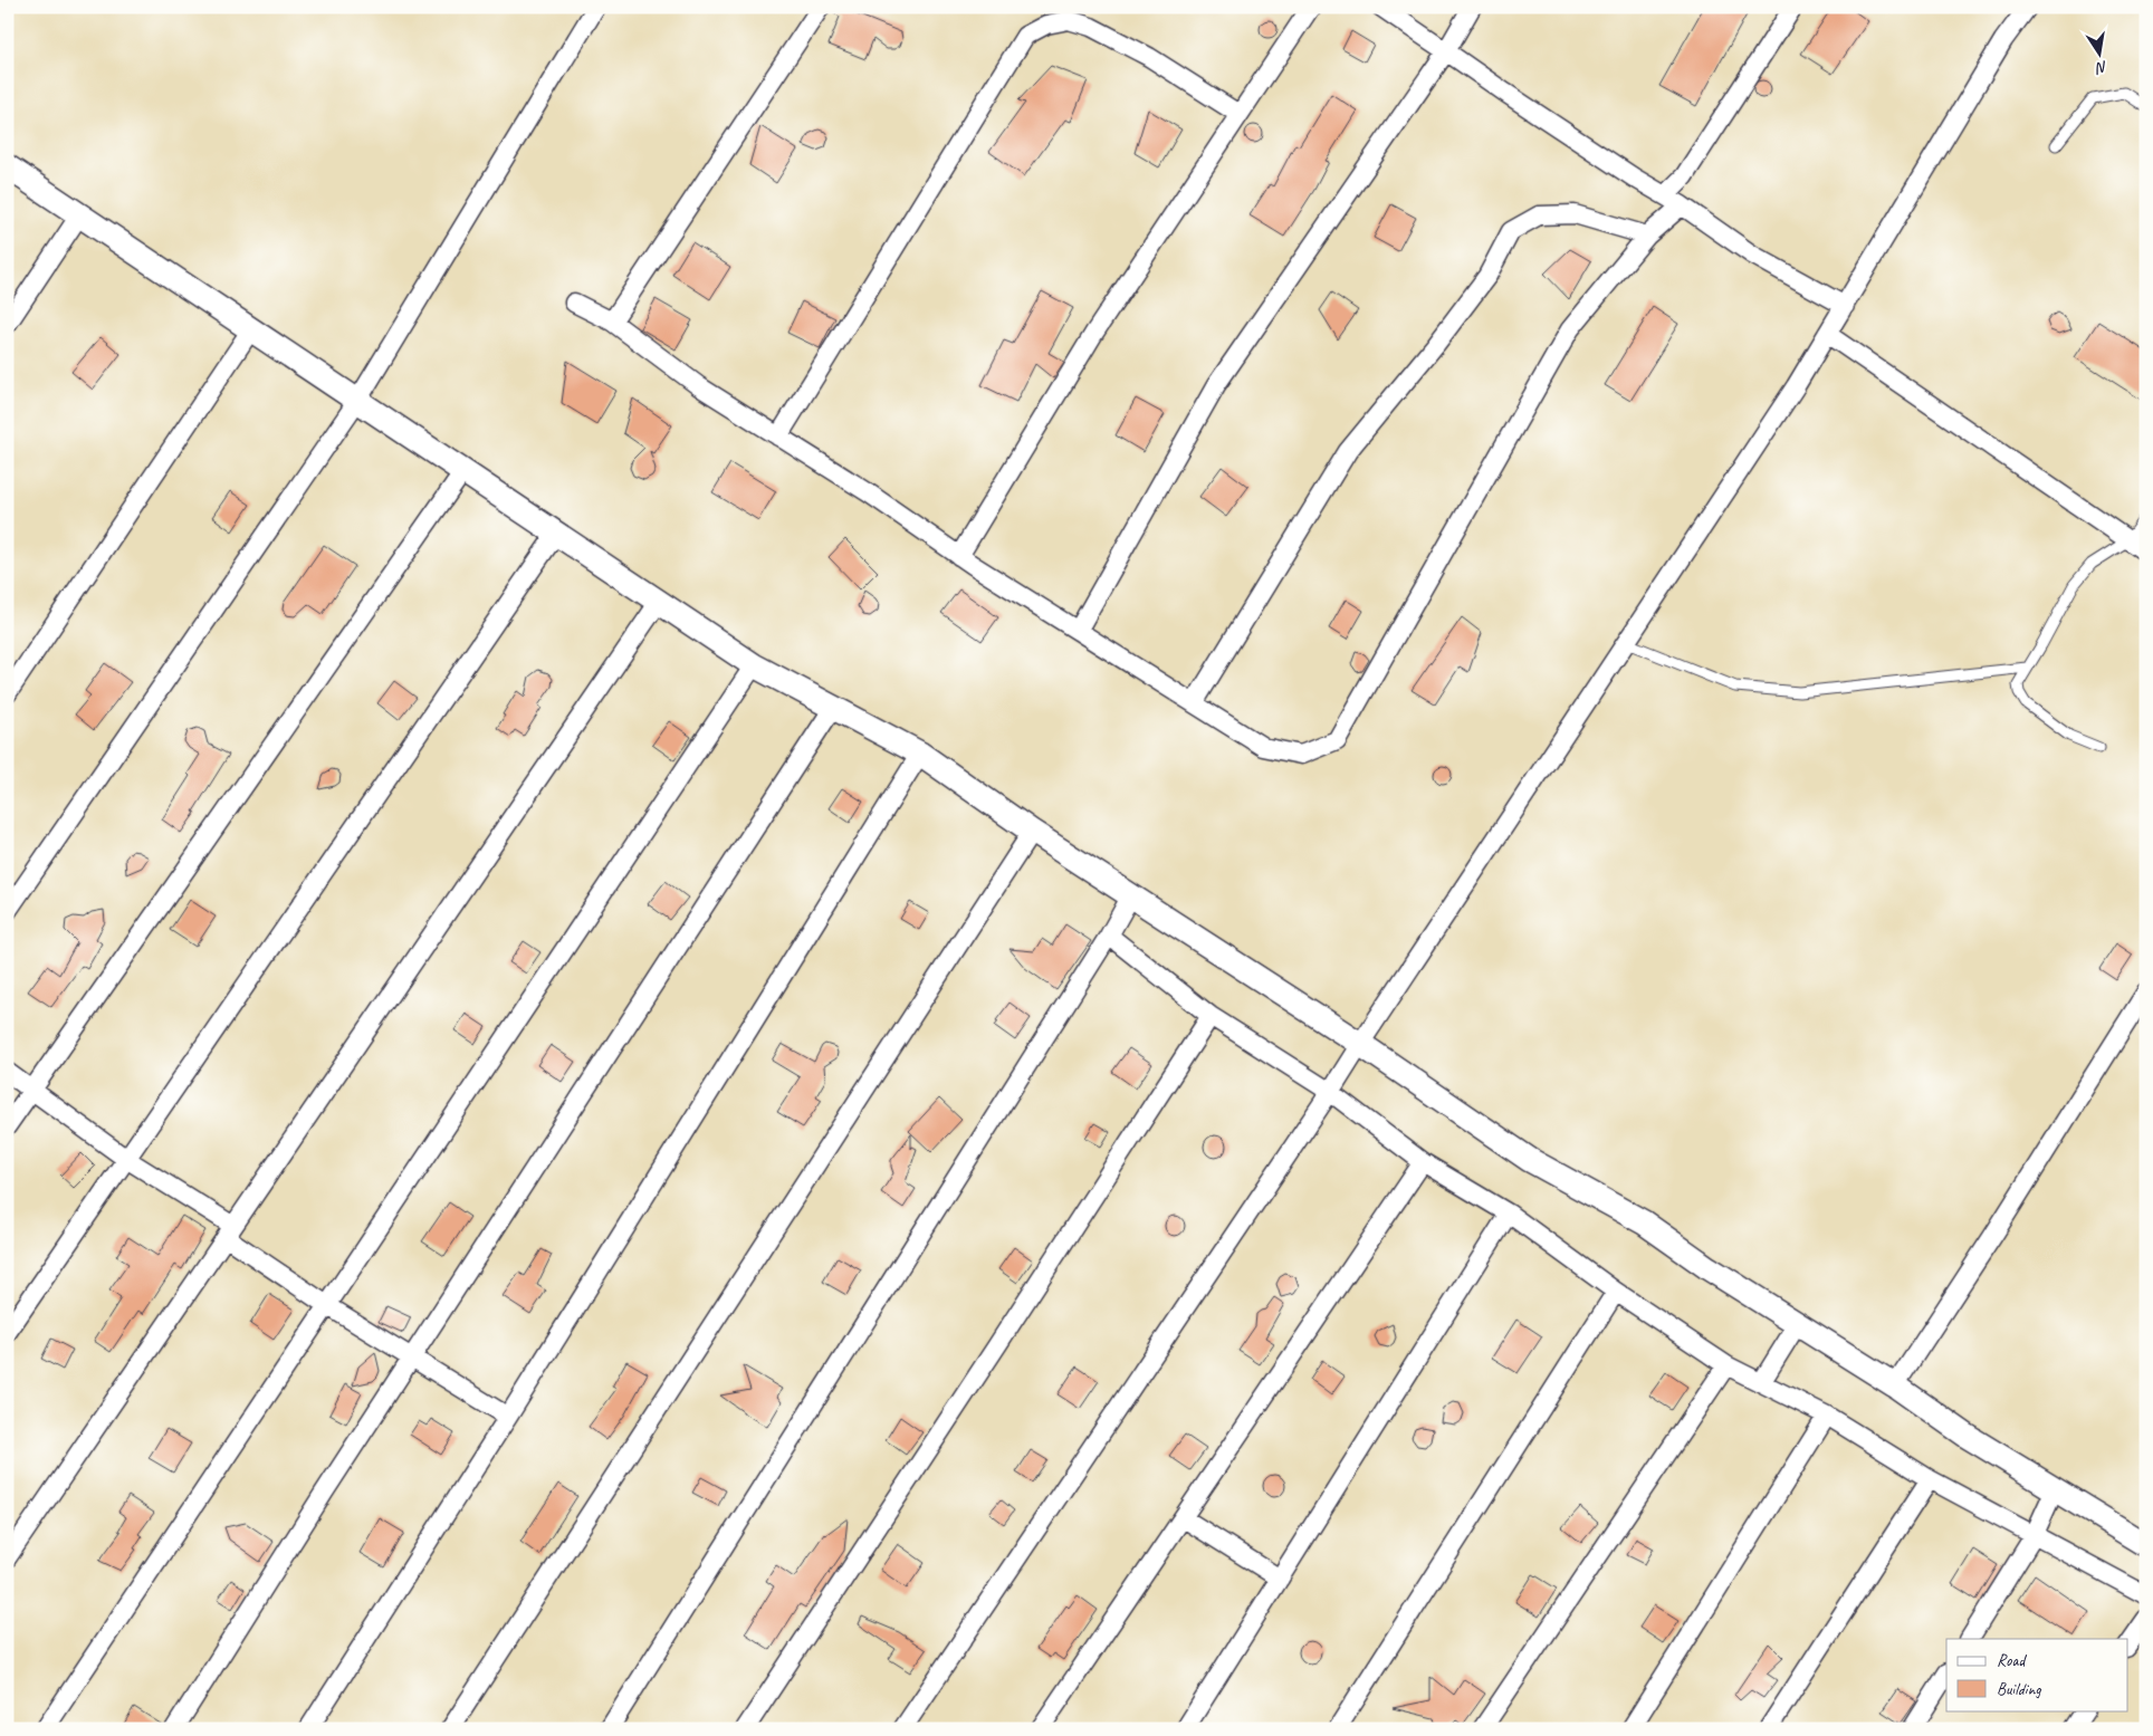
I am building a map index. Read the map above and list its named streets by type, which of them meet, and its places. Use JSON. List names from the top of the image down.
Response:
{
  "legend": ["Road", "Building"],
  "north": "bottom"
}
